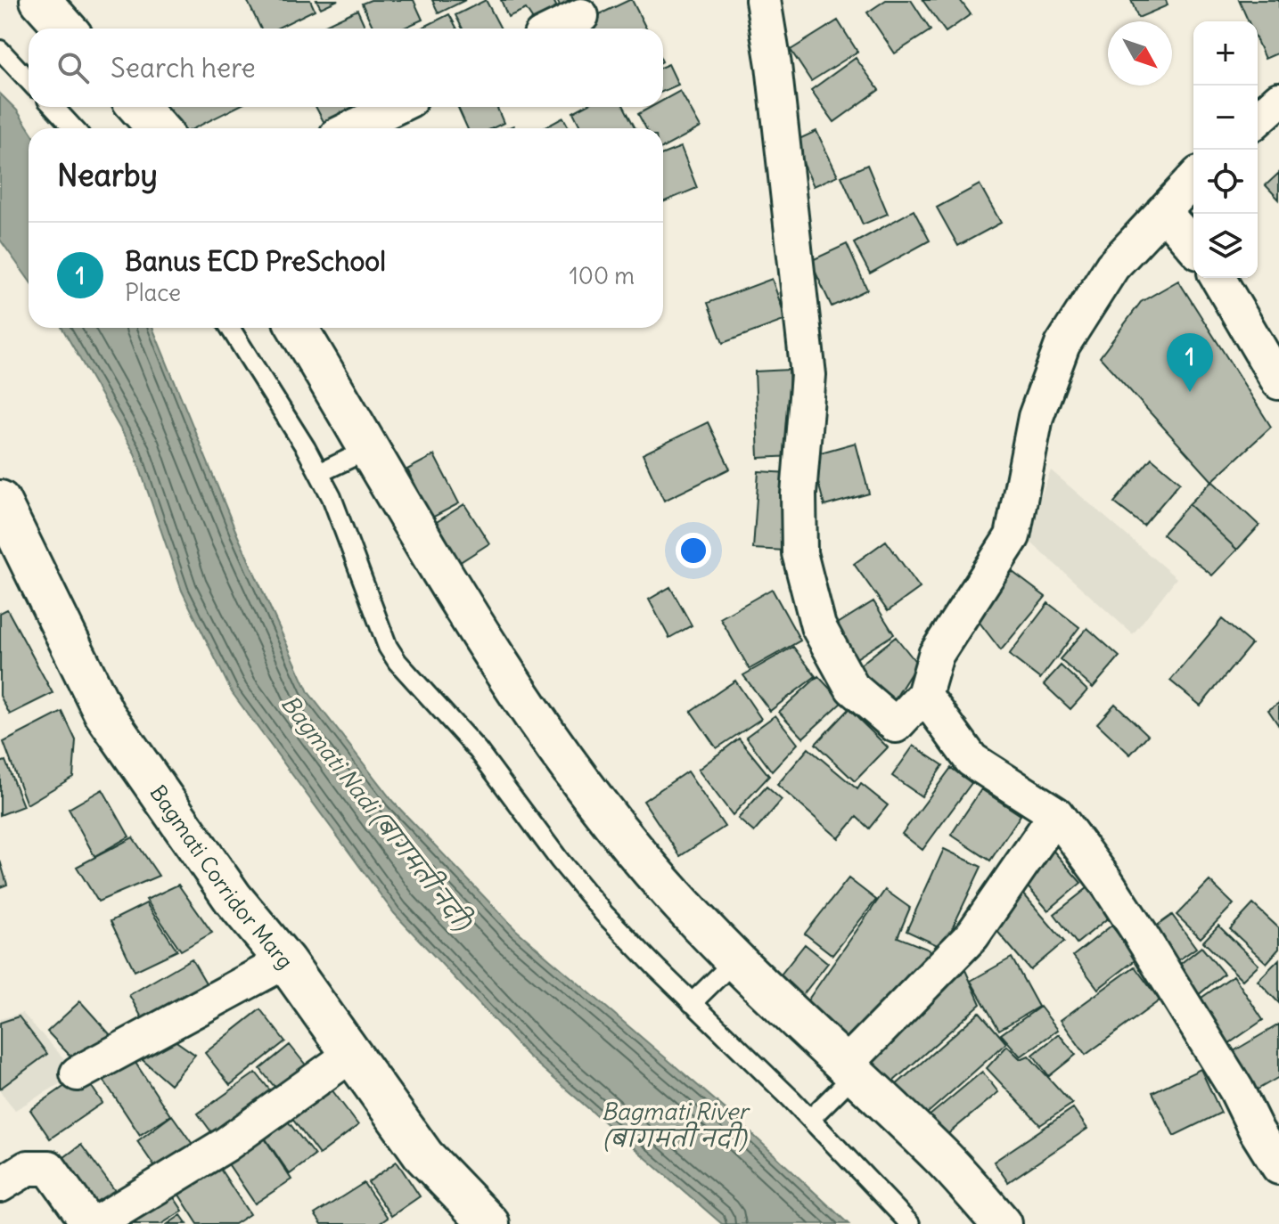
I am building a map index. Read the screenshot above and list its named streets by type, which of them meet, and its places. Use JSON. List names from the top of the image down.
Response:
{
  "streets": {
    "street": ["Bagmati Corridor Marg"]
  },
  "water": ["Bagmati Nadi (बागमती नदी)", "Bagmati River (बागमती नदी)"],
  "north": "bottom right",
  "page": {
    "map_buttons": ["+", "−"],
    "search": "Search here",
    "heading": "Nearby",
    "list": [
      {
        "mark": "1",
        "name": "Banus ECD PreSchool",
        "note": "Place",
        "value": "100 m"
      }
    ],
    "pins": "1"
  }
}
